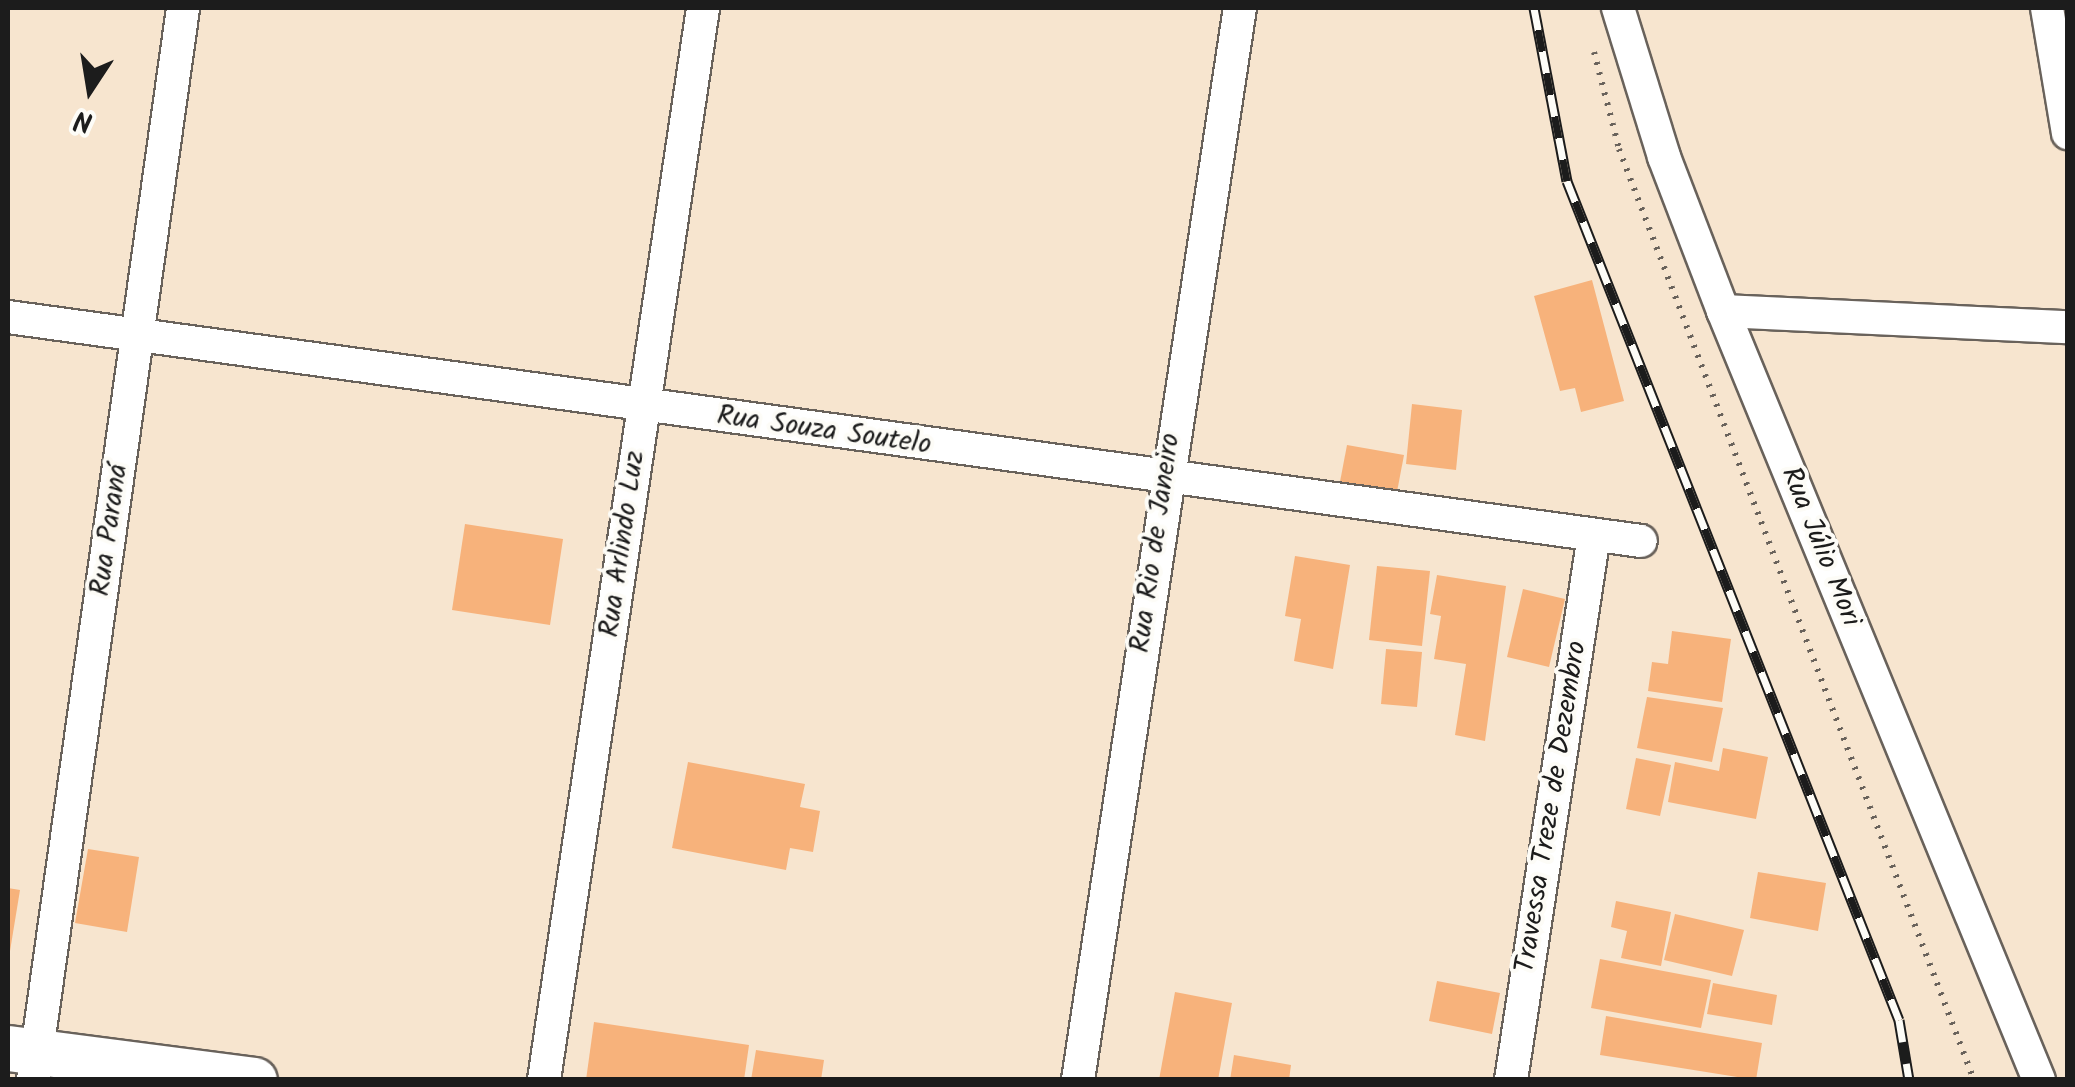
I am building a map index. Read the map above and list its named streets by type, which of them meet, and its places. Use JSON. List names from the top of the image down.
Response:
{
  "streets": {
    "street": [
      "Rua Souza Soutelo",
      "Rua Paraná",
      "Rua Rio de Janeiro",
      "Rua Arlindo Luz",
      "Rua Júlio Mori",
      "Travessa Treze de Dezembro"
    ]
  },
  "crossings": [
    ["Rua Souza Soutelo", "Rua Paraná"],
    ["Rua Souza Soutelo", "Rua Rio de Janeiro"],
    ["Rua Souza Soutelo", "Rua Arlindo Luz"],
    ["Rua Souza Soutelo", "Travessa Treze de Dezembro"]
  ],
  "north": "bottom"
}
